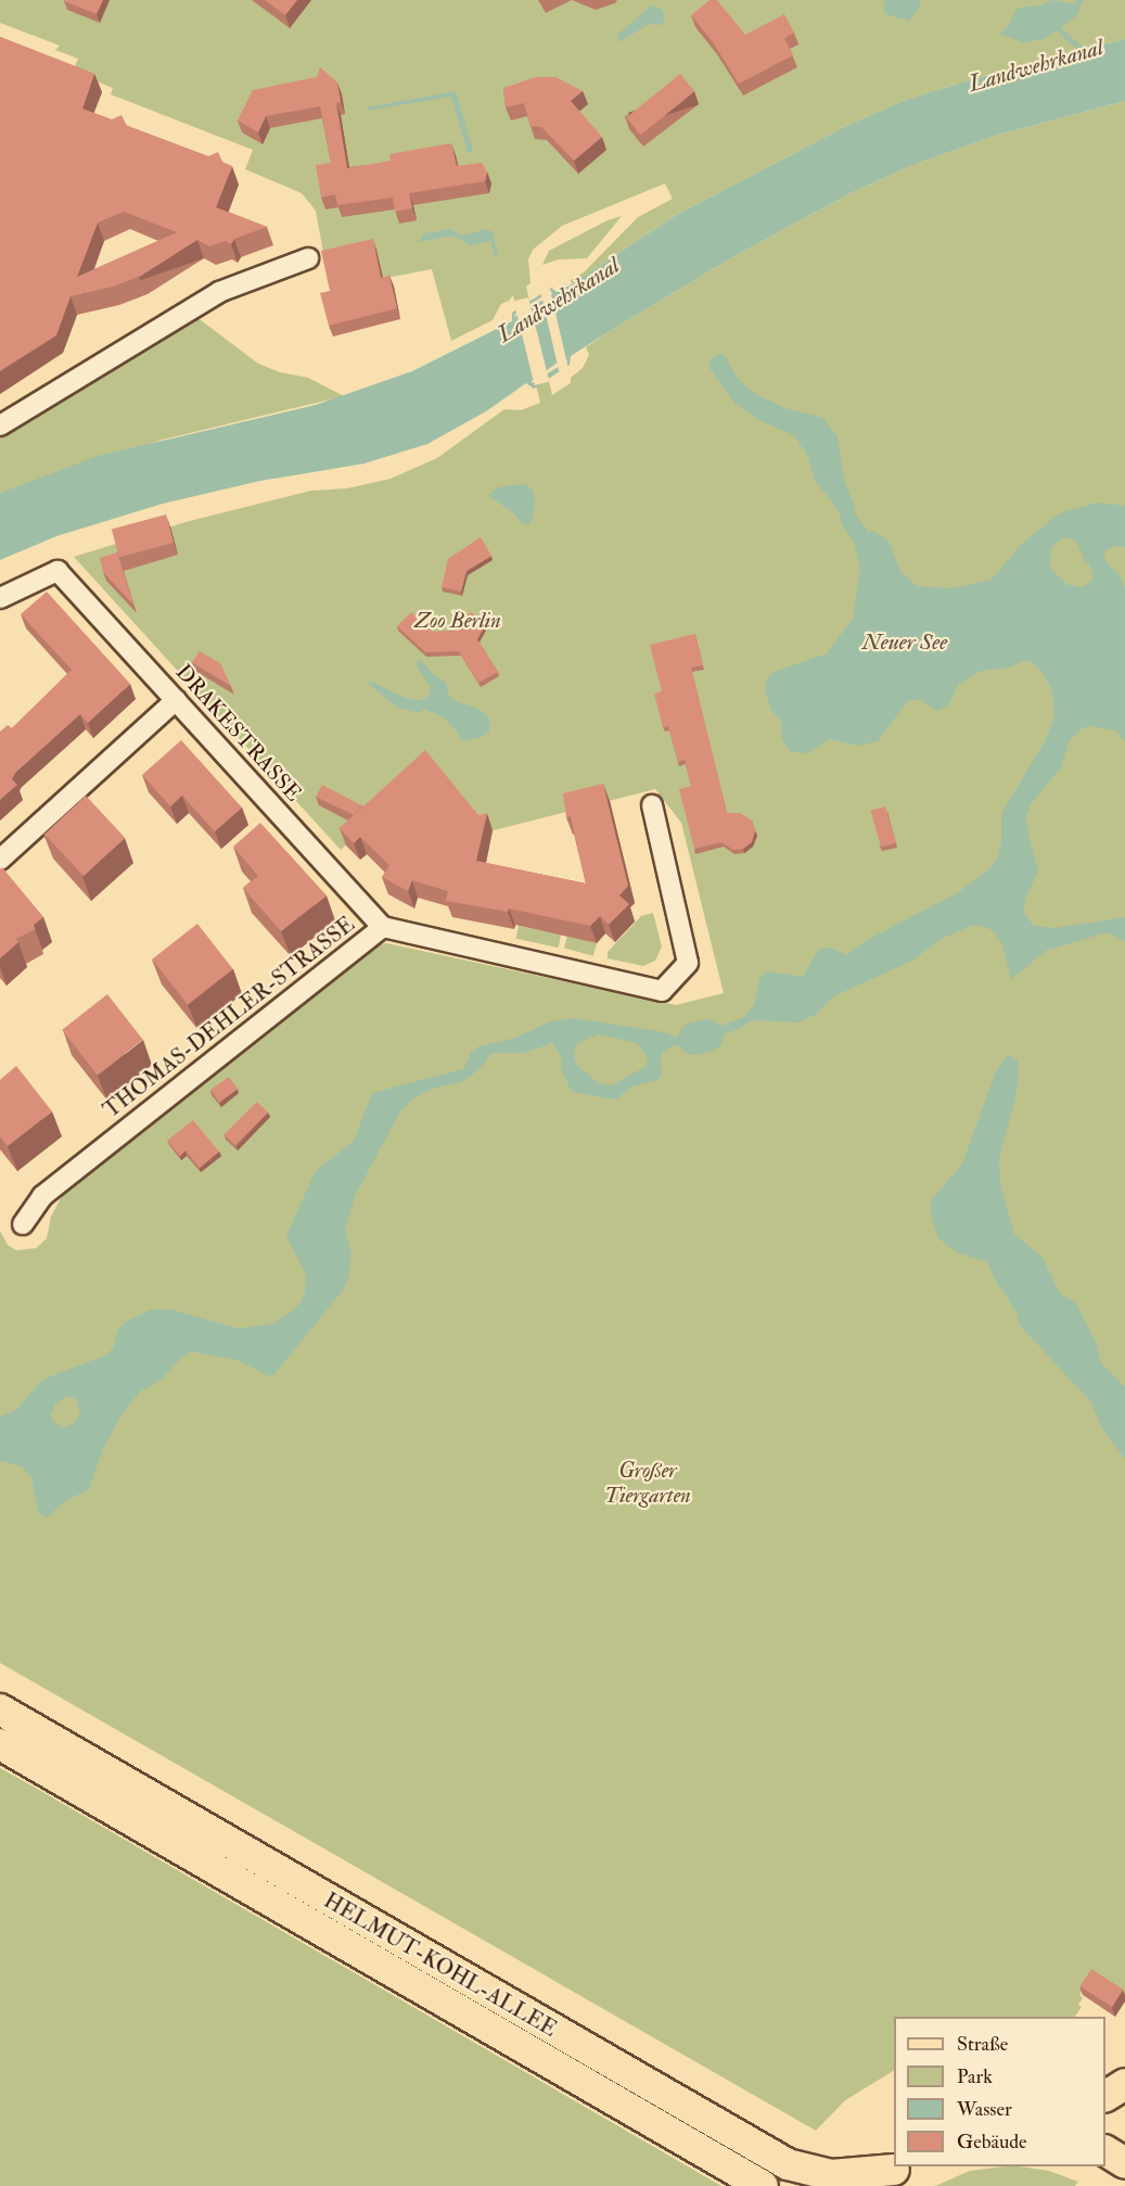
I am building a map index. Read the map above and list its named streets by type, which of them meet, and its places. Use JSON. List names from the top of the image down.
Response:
{
  "streets": {
    "main road": ["HELMUT-KOHL-ALLEE"],
    "street": ["DRAKESTRASSE", "THOMAS-DEHLER-STRASSE"]
  },
  "crossings": [
    ["DRAKESTRASSE", "THOMAS-DEHLER-STRASSE"]
  ],
  "water": ["Landwehrkanal", "Neuer See"],
  "parks": ["Zoo Berlin", "Großer Tiergarten"],
  "legend": [
    "Straße",
    "Park",
    "Wasser",
    "Gebäude"
  ]
}
